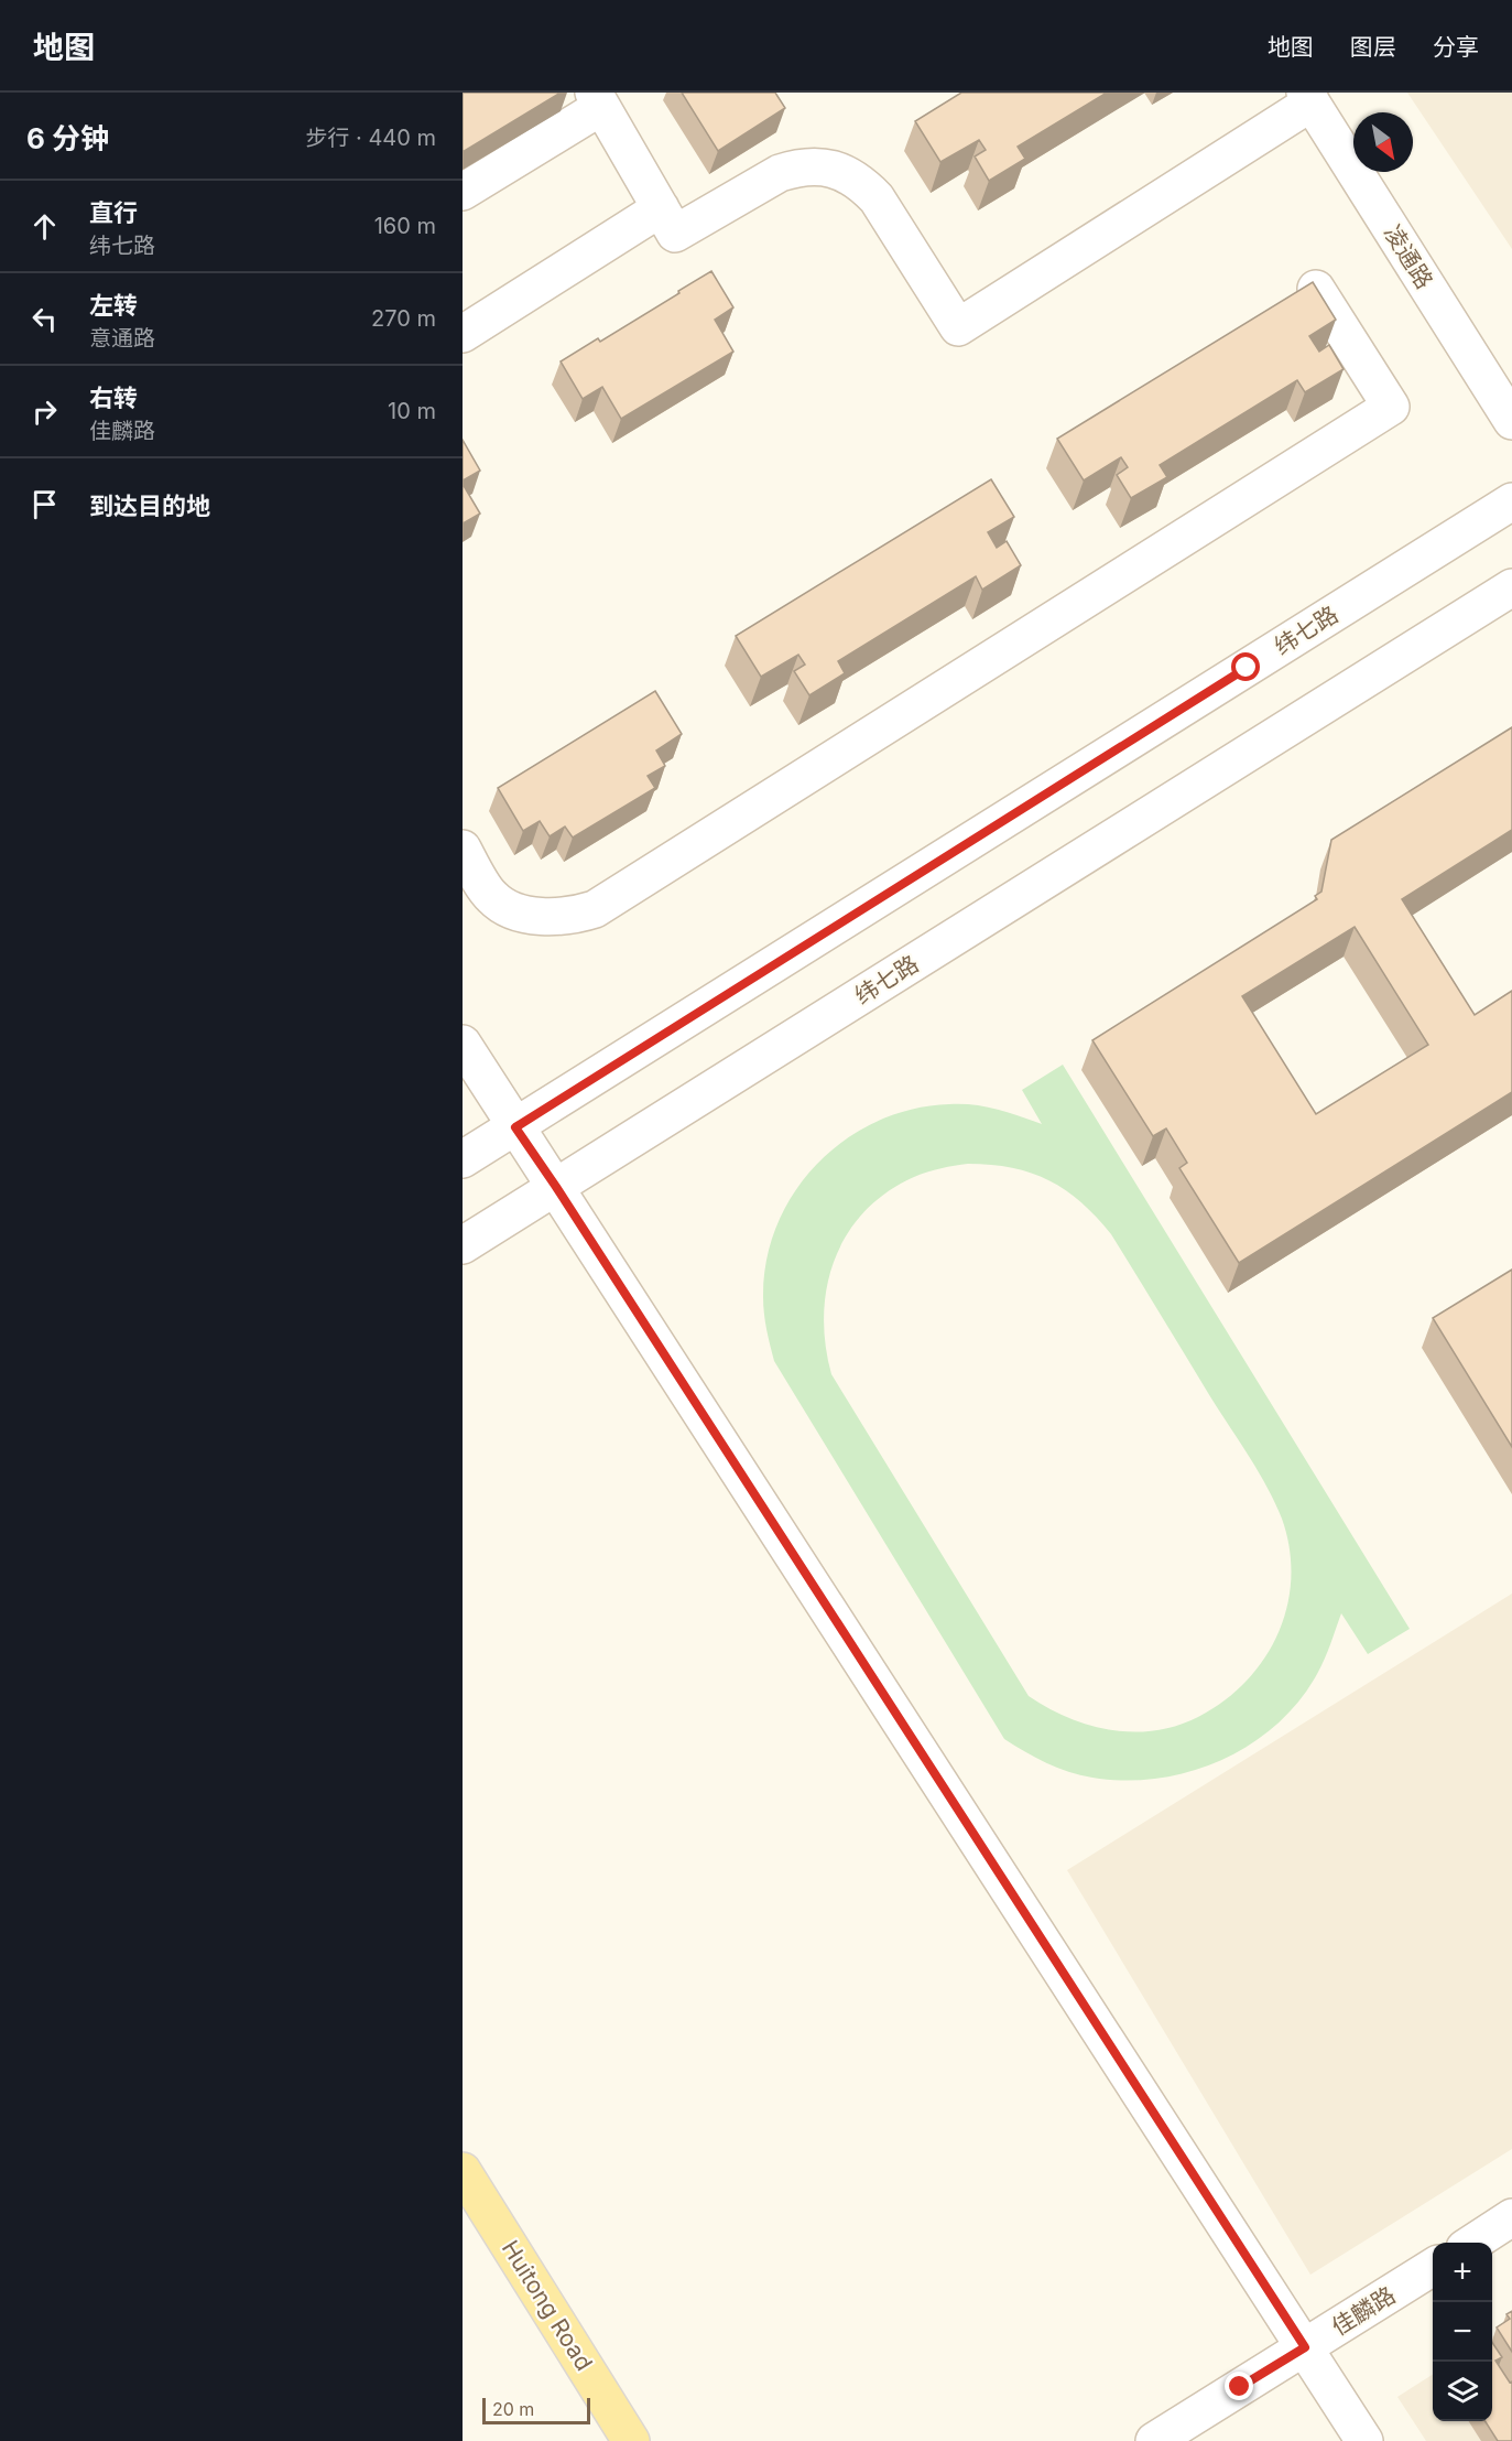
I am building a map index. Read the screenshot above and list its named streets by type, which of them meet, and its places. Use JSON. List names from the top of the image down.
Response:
{
  "streets": {
    "main road": ["Huitong Road"],
    "street": ["凌通路", "纬七路", "佳麟路"]
  },
  "scale_bar": "20 m",
  "north": "bottom right",
  "page": {
    "header": "地图",
    "nav": ["地图", "图层", "分享"],
    "heading": ["6 分钟", "步行 · 440 m"],
    "list": [
      ["直行", "纬七路", "160 m"],
      ["左转", "意通路", "270 m"],
      ["右转", "佳麟路", "10 m"],
      "到达目的地"
    ],
    "map_buttons": ["+", "−"],
    "scale": "20 m"
  }
}
